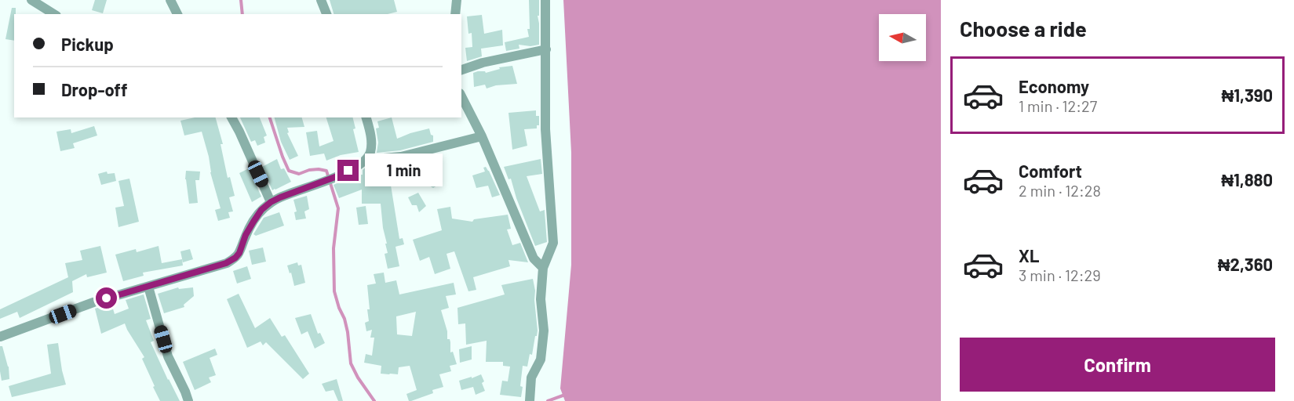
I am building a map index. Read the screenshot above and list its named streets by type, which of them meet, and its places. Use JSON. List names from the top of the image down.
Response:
{
  "north": "left",
  "page": {
    "heading": "Choose a ride",
    "banner": ["Pickup", "Drop-off"],
    "list": [
      {
        "name": "Economy",
        "note": "1 min · 12:27",
        "value": "₦1,390"
      },
      {
        "name": "Comfort",
        "note": "2 min · 12:28",
        "value": "₦1,880"
      },
      {
        "name": "XL",
        "note": "3 min · 12:29",
        "value": "₦2,360"
      }
    ],
    "bubble": "1 min",
    "buttons": "Confirm"
  }
}
